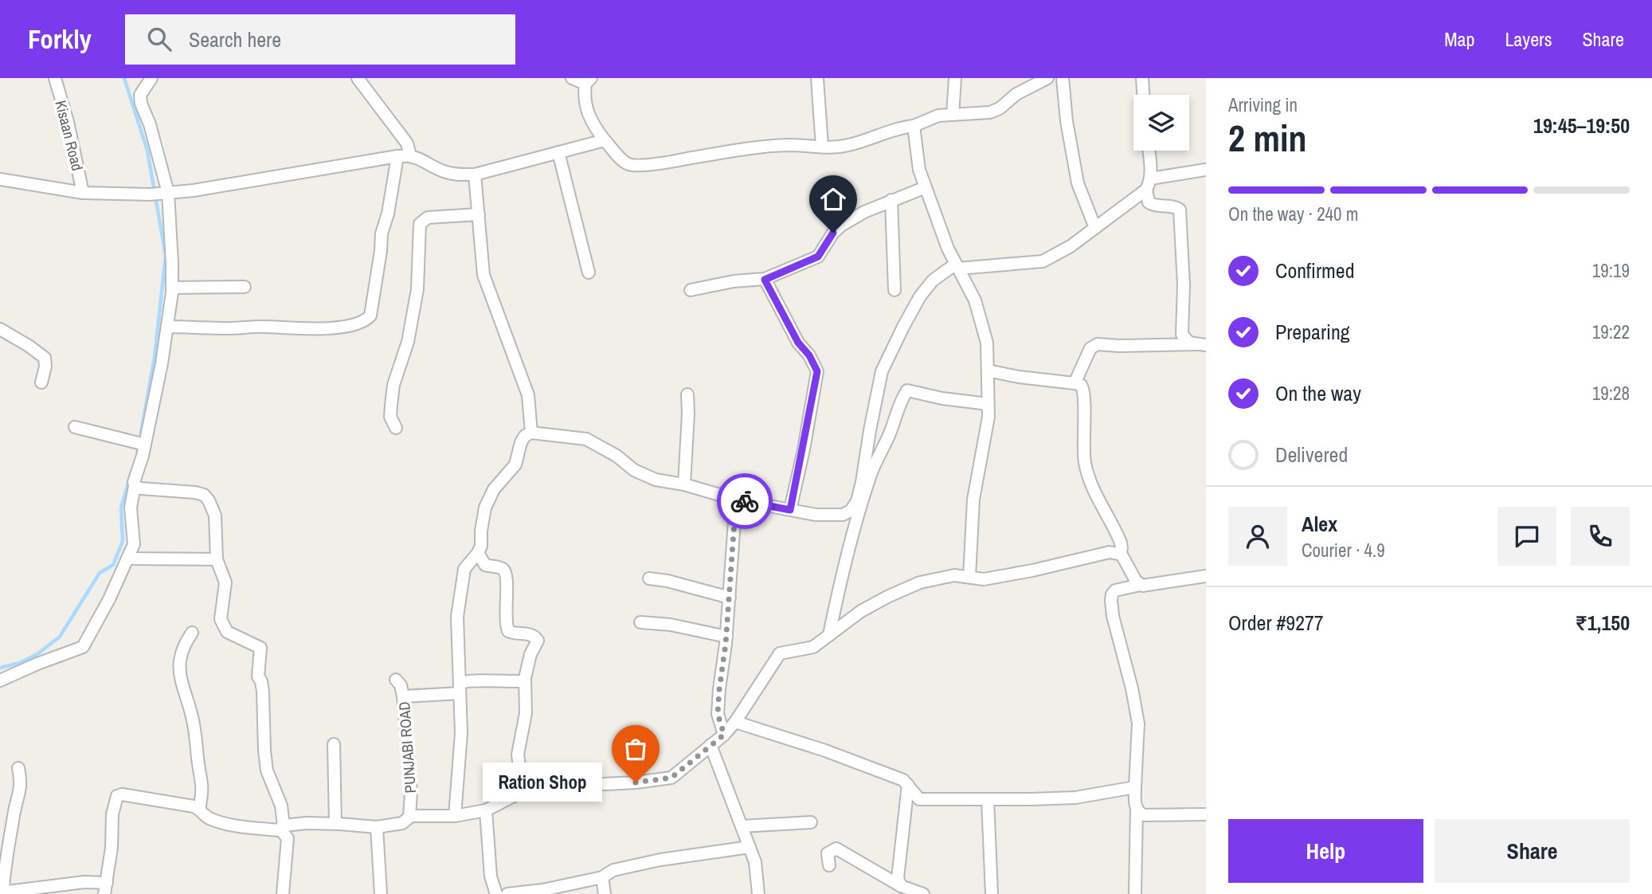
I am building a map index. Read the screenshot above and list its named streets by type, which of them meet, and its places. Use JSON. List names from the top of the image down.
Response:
{
  "streets": {
    "street": ["Kisaan Road", "PUNJABI ROAD"]
  },
  "places": ["Ration Shop"],
  "page": {
    "header": "Forkly",
    "search": "Search here",
    "nav": ["Map", "Layers", "Share"],
    "heading": ["2 min", "Arriving in", "19:45–19:50"],
    "panel": [
      "Alex",
      "Courier · 4.9",
      "Order #9277",
      "₹1,150"
    ],
    "bar": "On the way · 240 m",
    "list": [
      ["Confirmed", "19:19"],
      ["Preparing", "19:22"],
      ["On the way", "19:28"],
      "Delivered"
    ],
    "bubble": "Ration Shop",
    "buttons": ["Help", "Share"]
  }
}
